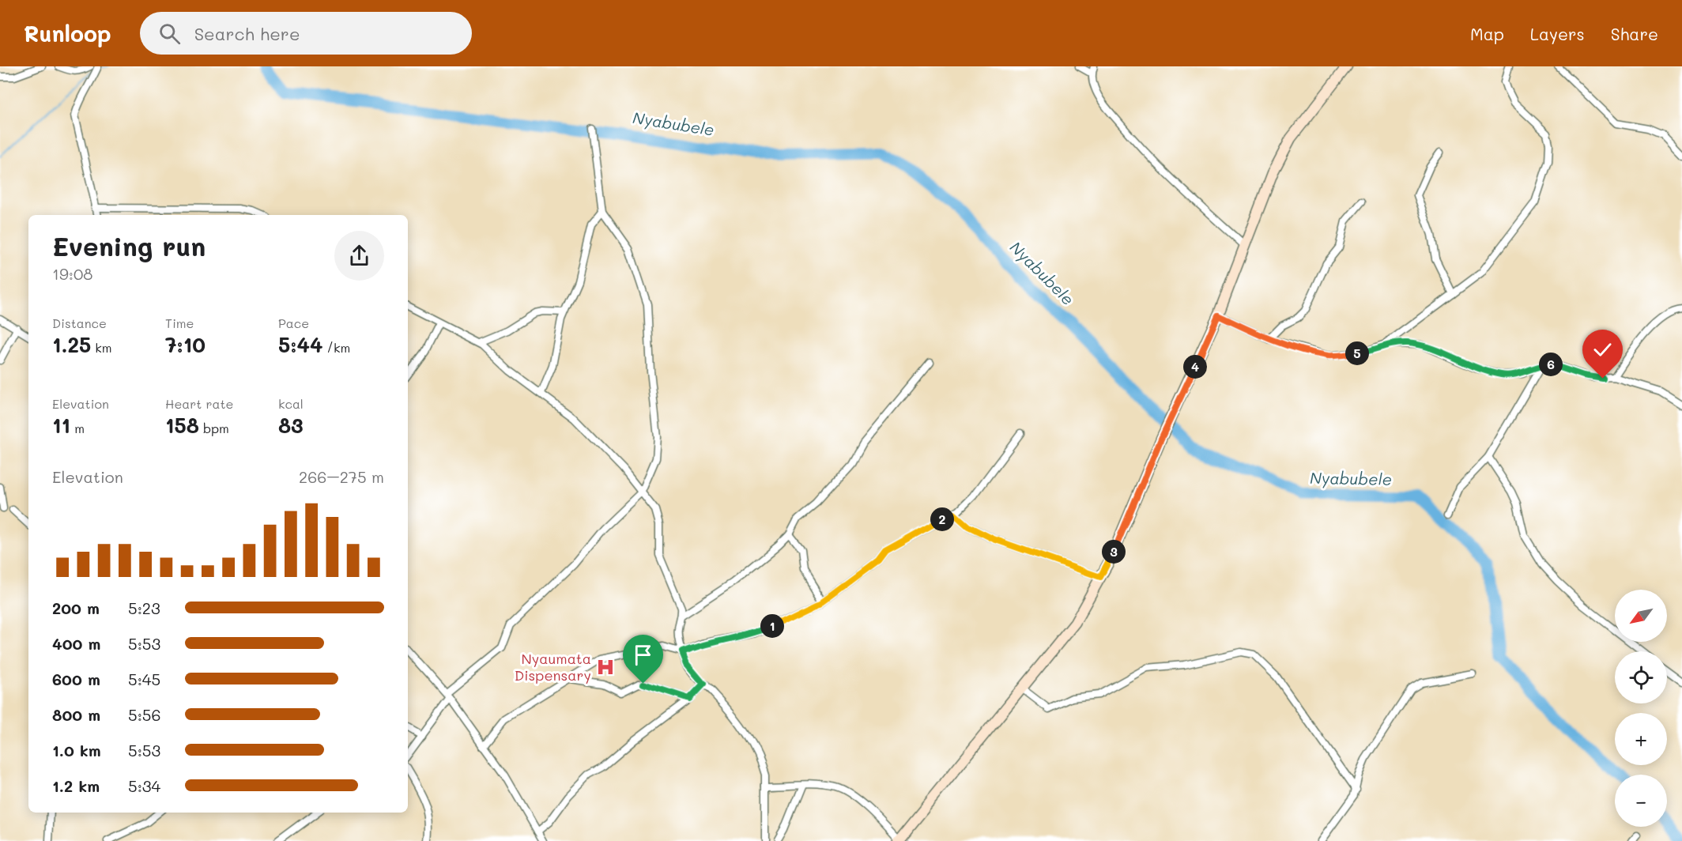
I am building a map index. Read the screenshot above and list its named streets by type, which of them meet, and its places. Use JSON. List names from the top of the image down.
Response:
{
  "water": ["Nyabubele"],
  "places": {
    "hospital": ["Nyaumata Dispensary"]
  },
  "north": "bottom left",
  "page": {
    "header": "Runloop",
    "search": "Search here",
    "nav": ["Map", "Layers", "Share"],
    "heading": ["Evening run", "19:08"],
    "stats": [
      ["Distance", "1.25 km"],
      ["Time", "7:10"],
      ["Pace", "5:44 /km"],
      ["Elevation", "11 m"],
      ["Heart rate", "158 bpm"],
      ["kcal", "83"]
    ],
    "pins": [
      "5",
      "6",
      "4",
      "2",
      "3",
      "1"
    ],
    "chart": ["Elevation", "266–275 m"],
    "map_buttons": ["+", "−"],
    "list": [
      {
        "name": "200 m",
        "note": "5:23"
      },
      {
        "name": "400 m",
        "note": "5:53"
      },
      {
        "name": "600 m",
        "note": "5:45"
      },
      {
        "name": "800 m",
        "note": "5:56"
      },
      {
        "name": "1.0 km",
        "note": "5:53"
      },
      {
        "name": "1.2 km",
        "note": "5:34"
      }
    ]
  }
}
